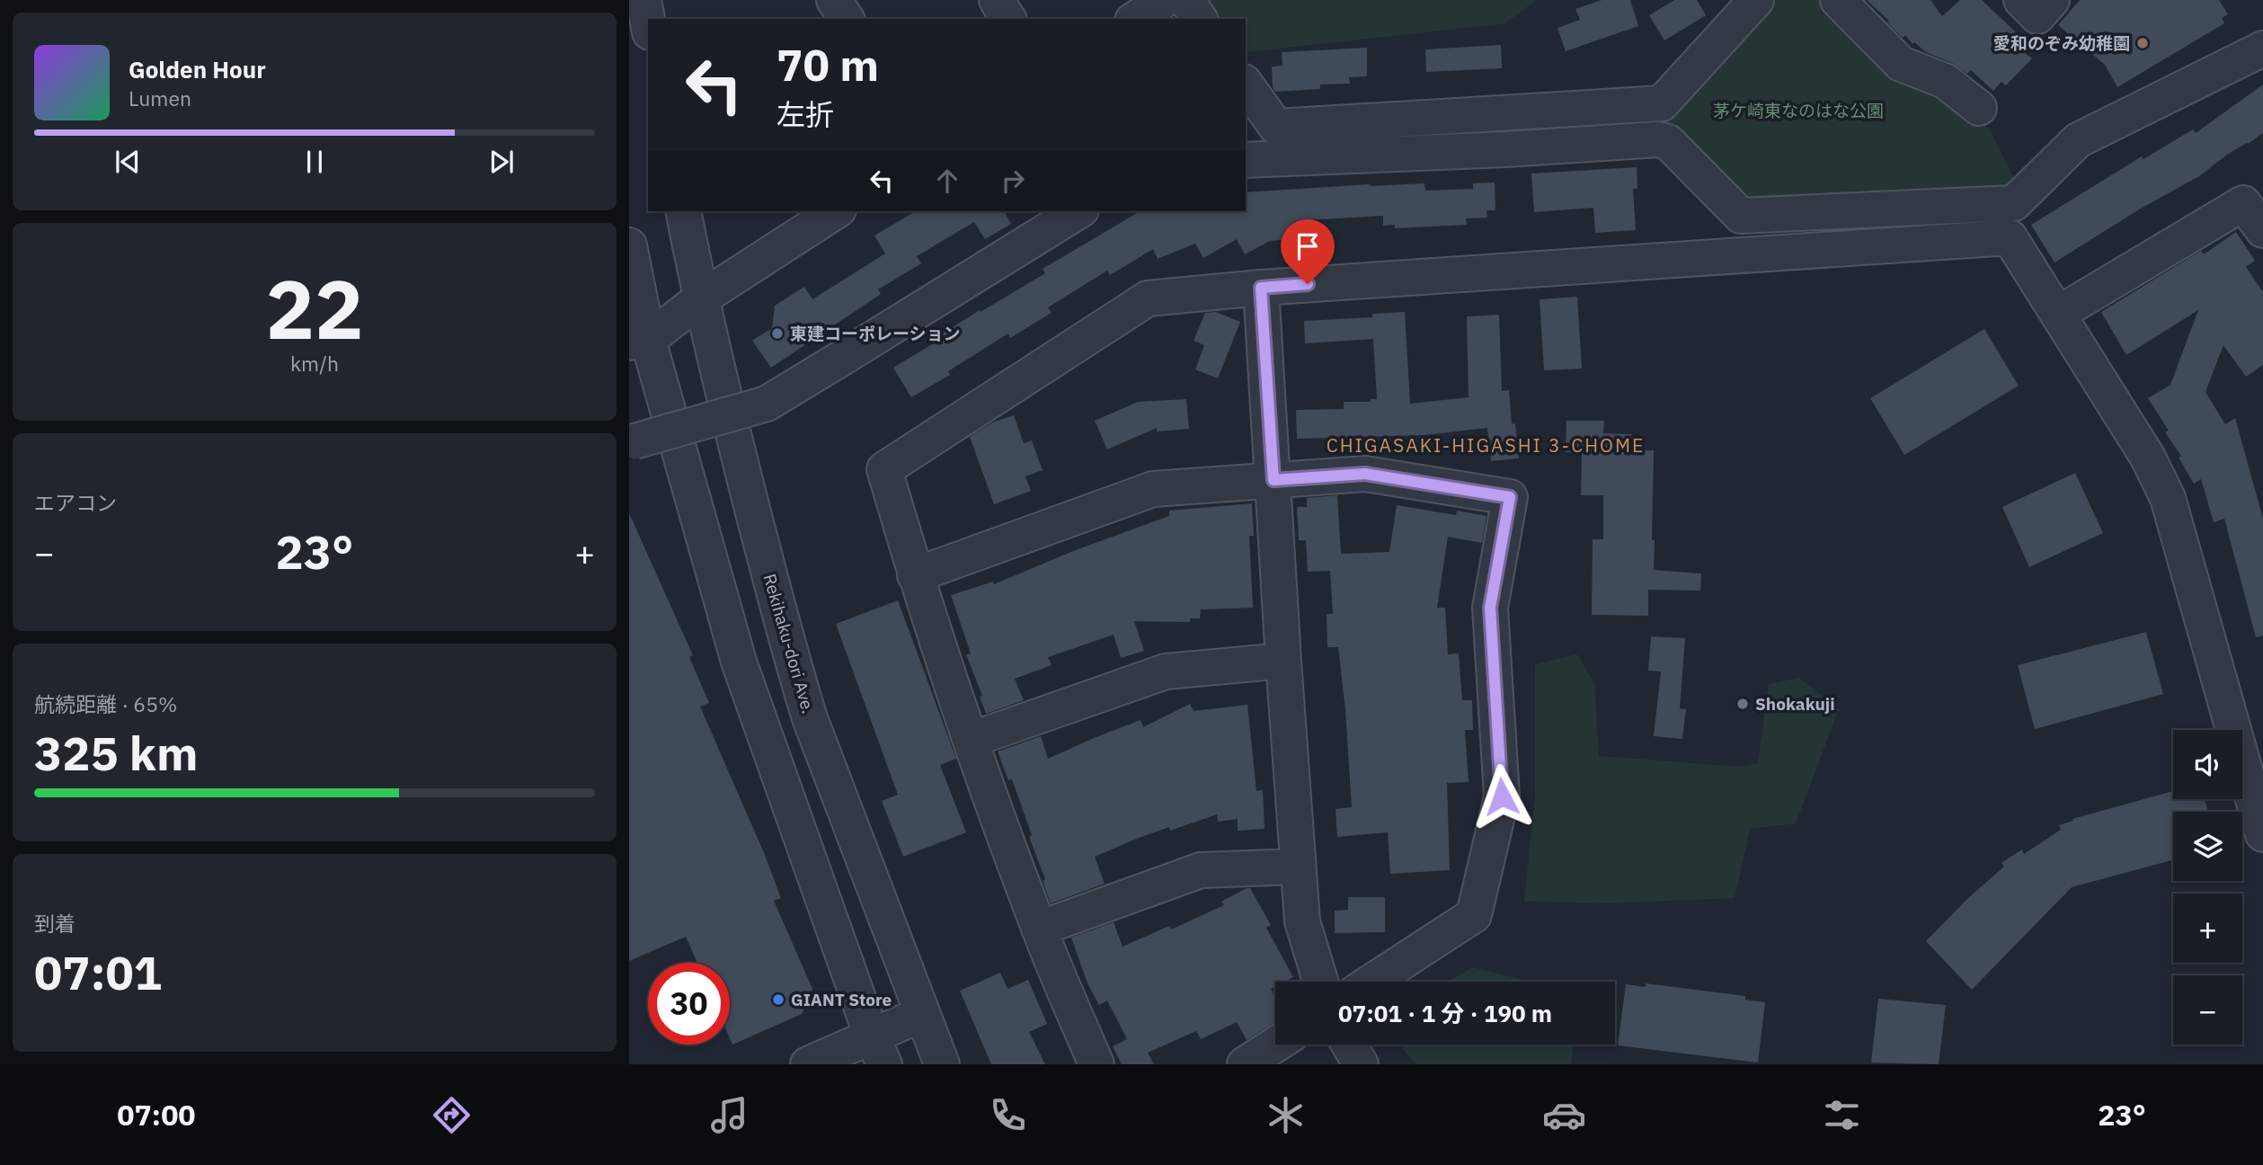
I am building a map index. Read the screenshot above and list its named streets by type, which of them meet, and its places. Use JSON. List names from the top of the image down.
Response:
{
  "streets": {
    "street": ["Rekihaku-dori Ave."]
  },
  "districts": ["CHIGASAKI-HIGASHI 3-CHOME"],
  "parks": ["茅ケ崎東なのはな公園"],
  "places": [
    "愛和のぞみ幼稚園",
    "東建コーポレーション",
    "Shokakuji",
    "GIANT Store"
  ],
  "page": {
    "turn": ["70 m", "左折"],
    "song": ["Golden Hour", "Lumen"],
    "tile": [
      ["22", "km/h"],
      "エアコン",
      ["航続距離 · 65%", "325 km"],
      ["到着", "07:01"]
    ],
    "heat": ["−", "23°", "+"],
    "map_buttons": ["+", "−"],
    "limit": "30",
    "trip": "07:01 · 1 分 · 190 m",
    "tabs": ["07:00", "23°"]
  }
}
